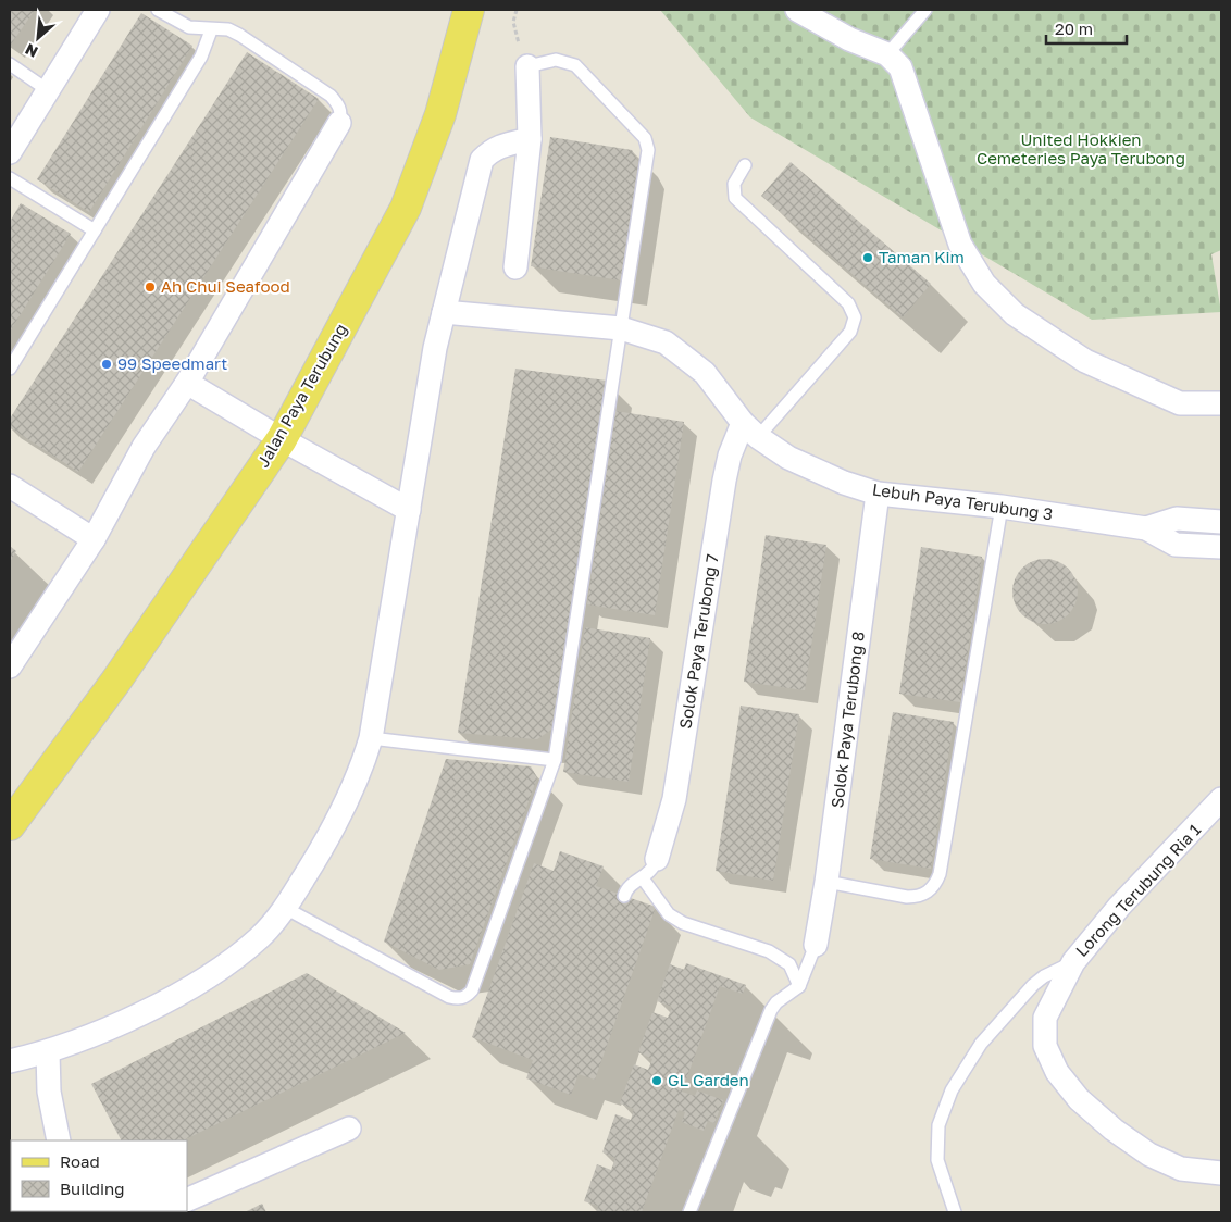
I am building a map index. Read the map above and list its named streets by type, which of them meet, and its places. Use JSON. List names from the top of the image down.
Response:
{
  "streets": {
    "main road": ["Jalan Paya Terubung"],
    "street": [
      "Lebuh Paya Terubung 3",
      "Solok Paya Terubong 7",
      "Solok Paya Terubong 8",
      "Lorong Terubung Ria 1"
    ]
  },
  "crossings": [
    ["Lebuh Paya Terubung 3", "Solok Paya Terubong 7"],
    ["Lebuh Paya Terubung 3", "Solok Paya Terubong 8"]
  ],
  "parks": ["United Hokkien Cemeteries Paya Terubong"],
  "places": [
    "Taman Kim",
    "Ah Chui Seafood",
    "99 Speedmart",
    "GL Garden"
  ],
  "legend": ["Road", "Building"],
  "scale_bar": "20 m",
  "north": "bottom left"
}
